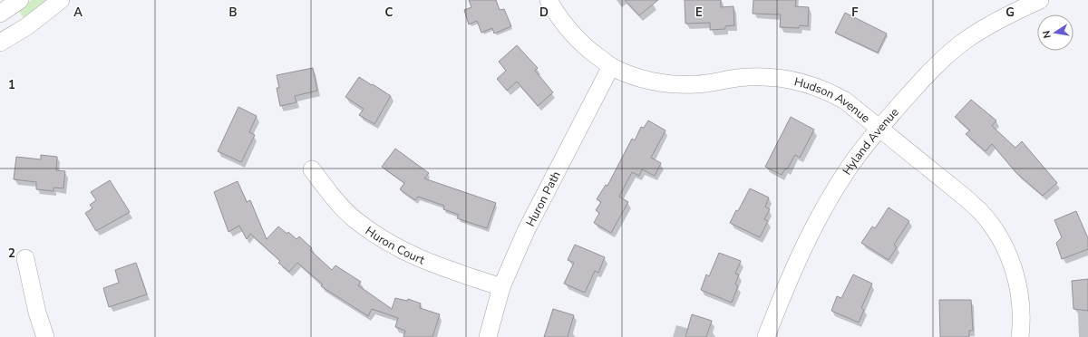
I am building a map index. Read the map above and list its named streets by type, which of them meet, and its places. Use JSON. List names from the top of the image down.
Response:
{
  "streets": {
    "street": [
      "Hudson Avenue",
      "Hyland Avenue",
      "Huron Path",
      "Huron Court"
    ]
  },
  "crossings": [
    ["Hudson Avenue", "Hyland Avenue"],
    ["Hudson Avenue", "Huron Path"],
    ["Huron Path", "Huron Court"]
  ],
  "north": "left",
  "grid": {
    "columns": [
      "A",
      "B",
      "C",
      "D",
      "E",
      "F",
      "G"
    ],
    "rows": ["1", "2"]
  }
}
